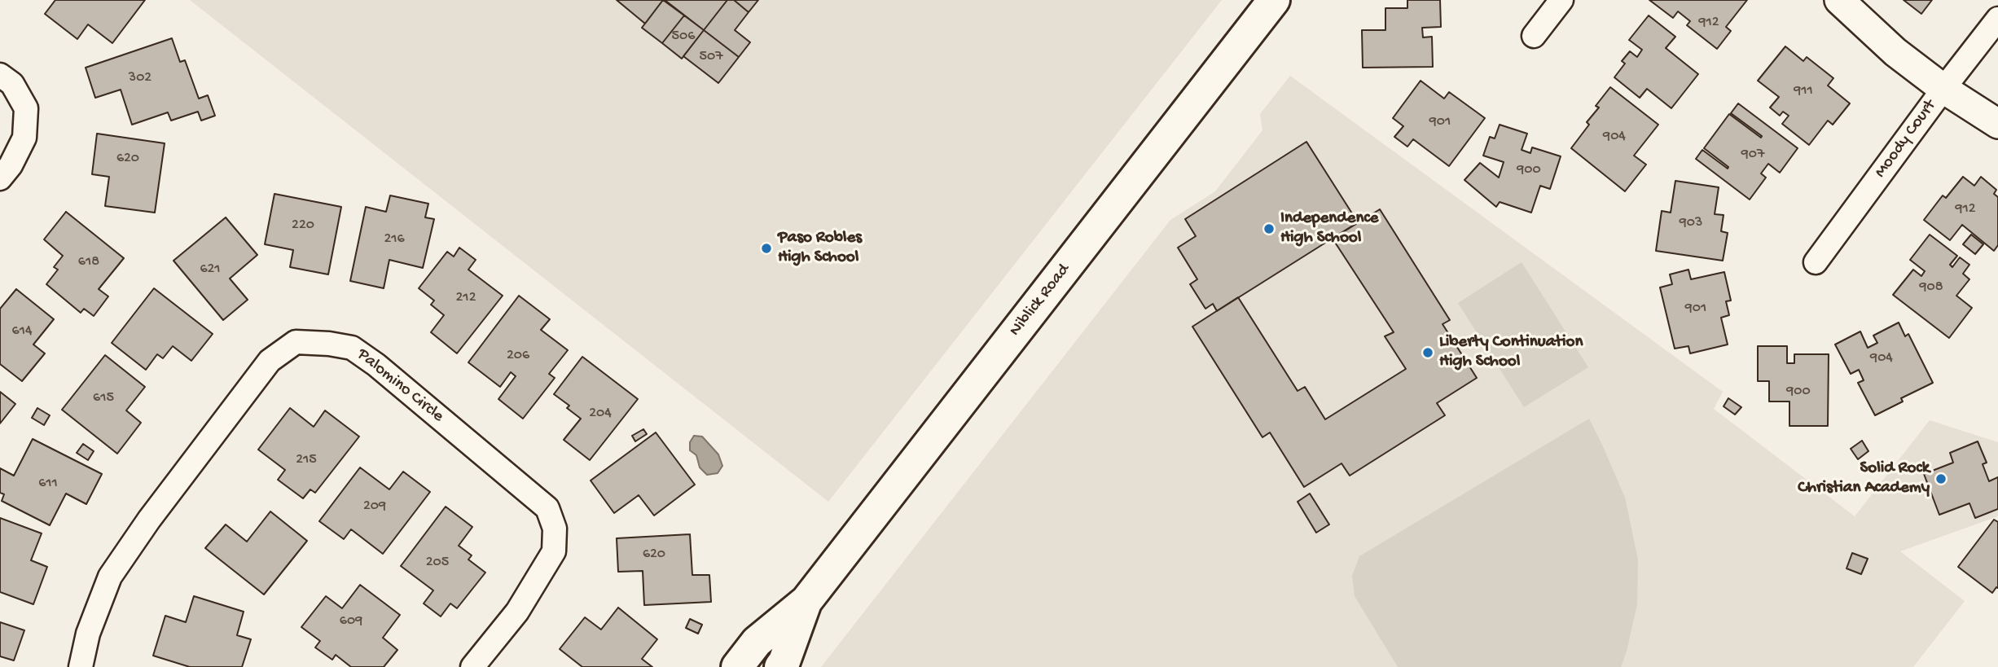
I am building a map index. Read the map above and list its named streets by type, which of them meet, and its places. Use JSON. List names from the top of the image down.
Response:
{
  "streets": {
    "main road": ["Niblick Road"],
    "street": ["Moody Court", "Palomino Circle"]
  },
  "places": [
    "Independence High School",
    "Paso Robles High School",
    "Liberty Continuation High School",
    "Solid Rock Christian Academy"
  ],
  "house_numbers": [
    "912",
    "506",
    "507",
    "302",
    "911",
    "901",
    "904",
    "907",
    "620",
    "900",
    "912",
    "903",
    "220",
    "216",
    "618",
    "621",
    "908",
    "212",
    "901",
    "614",
    "206",
    "904",
    "900",
    "615",
    "204",
    "215",
    "611",
    "209",
    "620",
    "205",
    "609"
  ]
}
